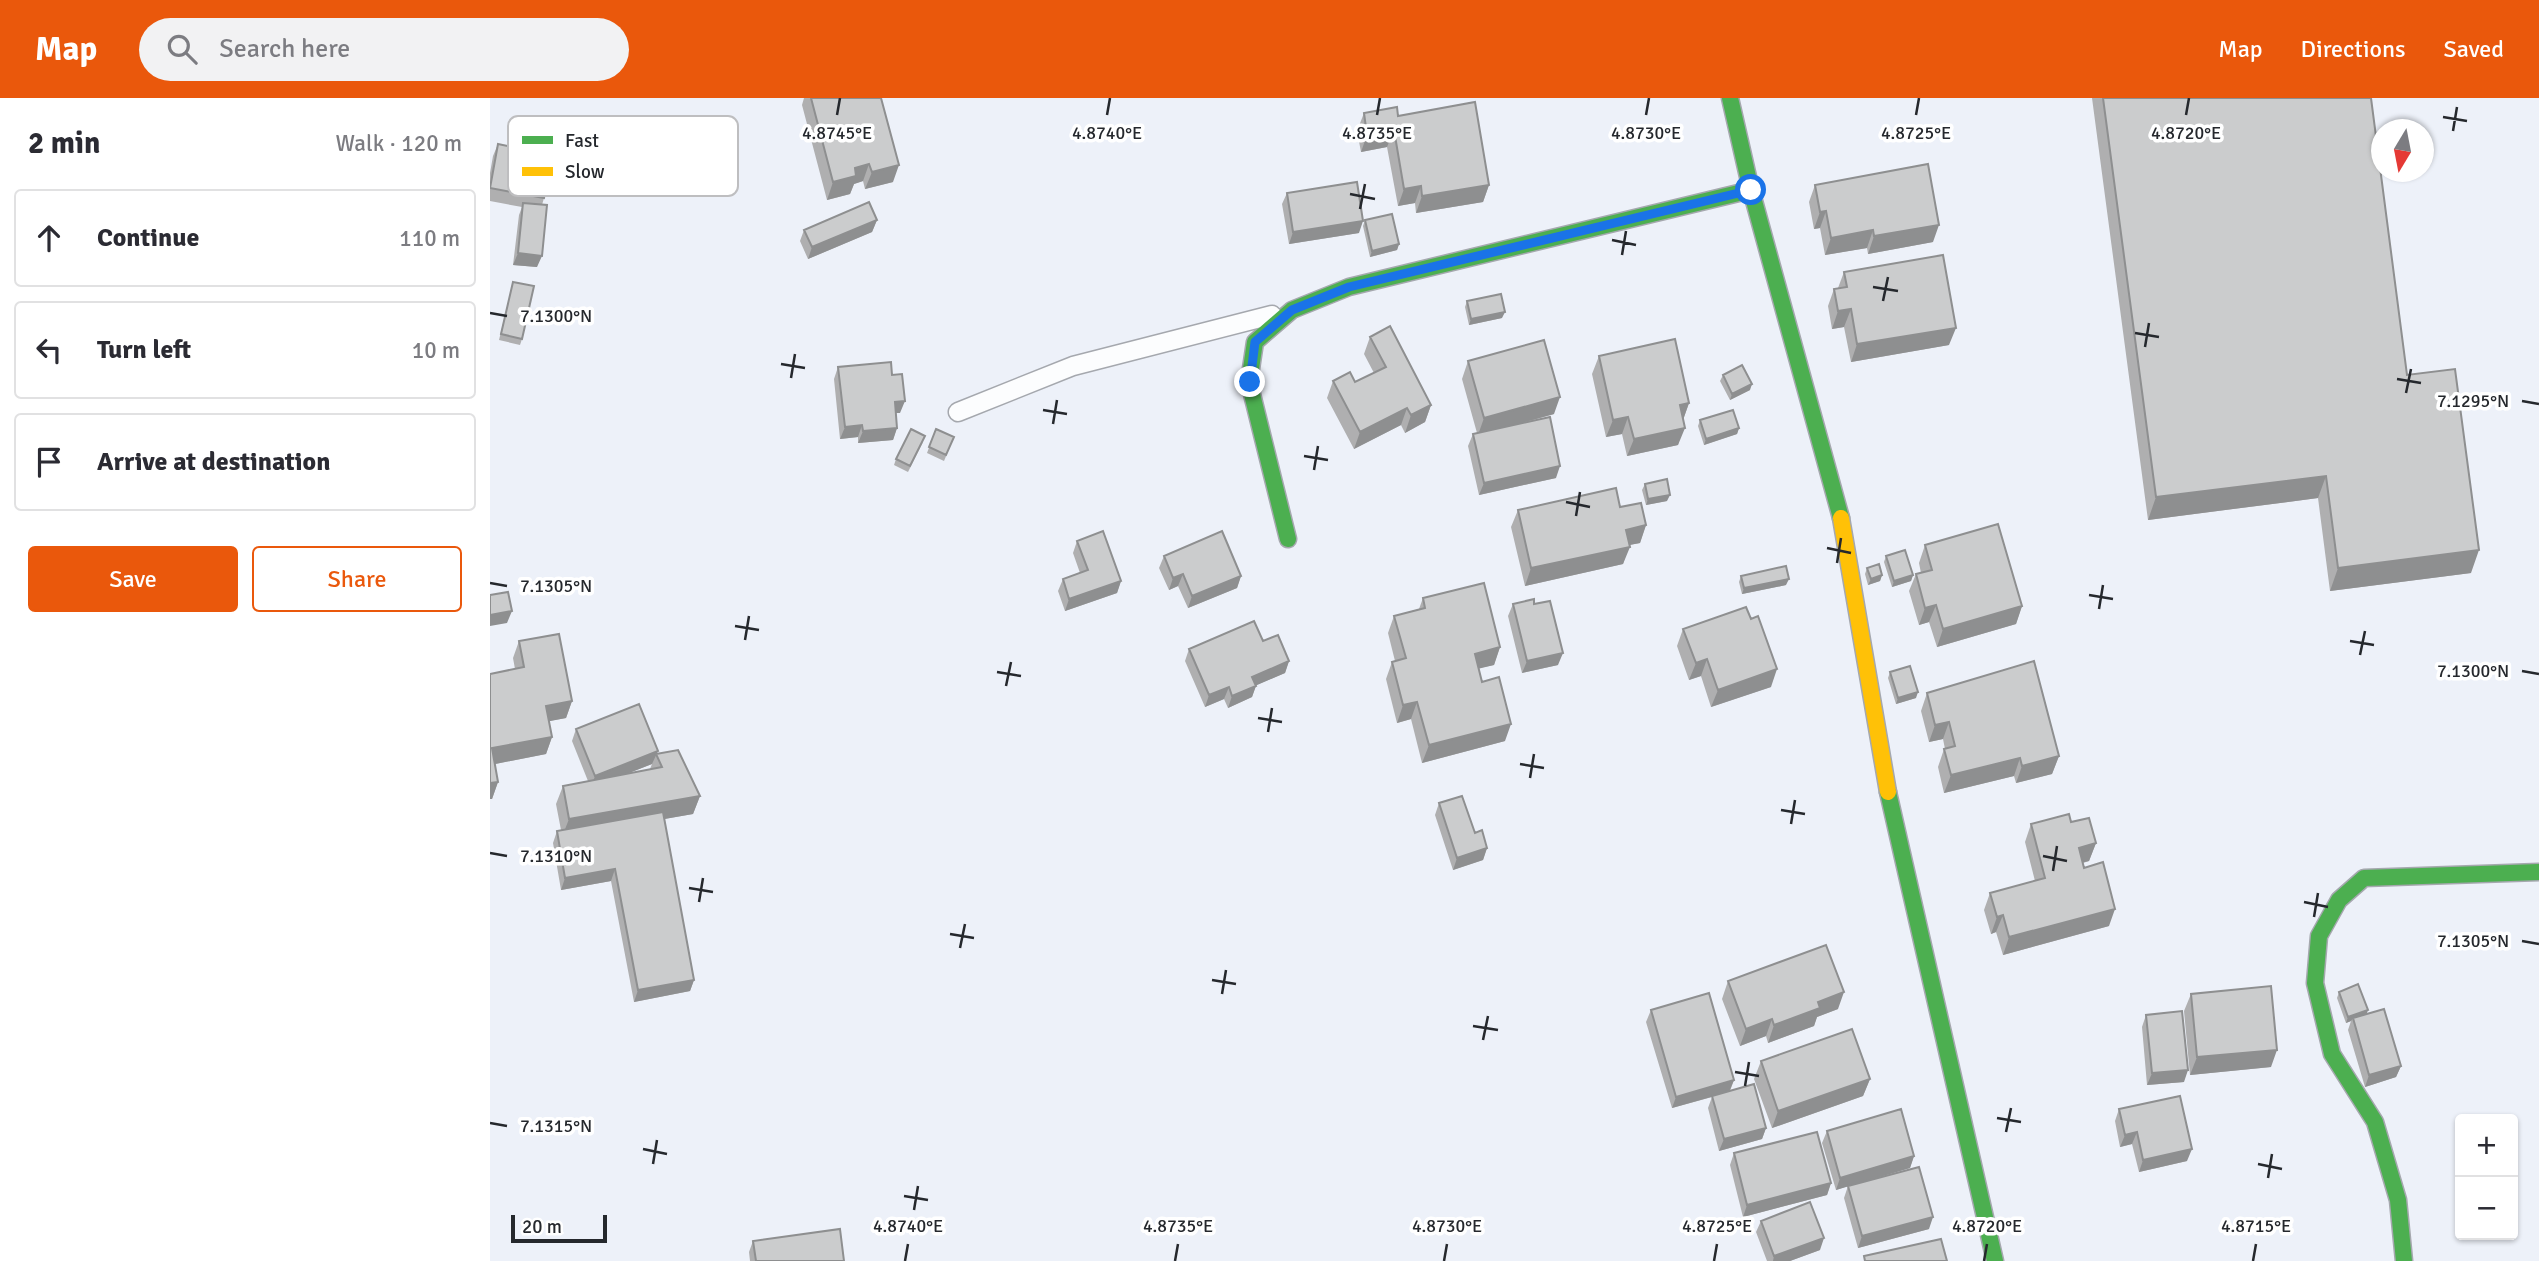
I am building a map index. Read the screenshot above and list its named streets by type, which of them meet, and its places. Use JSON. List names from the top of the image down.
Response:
{
  "legend": ["Fast", "Slow"],
  "scale_bar": "20 m",
  "north": "bottom",
  "page": {
    "header": "Map",
    "search": "Search here",
    "nav": ["Map", "Directions", "Saved"],
    "heading": ["2 min", "Walk · 120 m"],
    "list": [
      ["Continue", "110 m"],
      ["Turn left", "10 m"],
      "Arrive at destination"
    ],
    "buttons": ["Save", "Share"],
    "map_buttons": ["+", "−"],
    "scale": "20 m"
  },
  "coordinates": [
    "4.8745°E",
    "4.8725°E",
    "4.8720°E",
    "4.8740°E",
    "4.8735°E",
    "4.8730°E",
    "7.1300°N",
    "7.1295°N",
    "7.1305°N",
    "7.1310°N",
    "7.1315°N",
    "4.8715°E"
  ]
}
